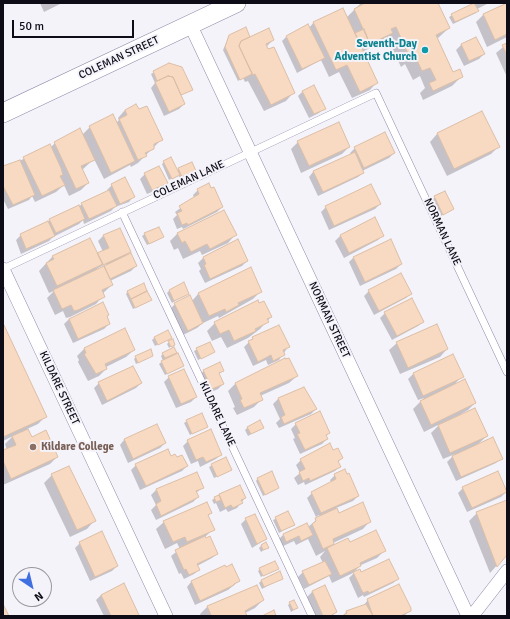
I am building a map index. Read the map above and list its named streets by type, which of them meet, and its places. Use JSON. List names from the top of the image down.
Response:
{
  "streets": {
    "street": ["COLEMAN STREET", "NORMAN STREET", "KILDARE STREET"],
    "lane": ["COLEMAN LANE", "NORMAN LANE", "KILDARE LANE"]
  },
  "crossings": [
    ["COLEMAN STREET", "NORMAN STREET"],
    ["COLEMAN LANE", "NORMAN LANE"],
    ["COLEMAN LANE", "NORMAN STREET"],
    ["COLEMAN LANE", "KILDARE STREET"],
    ["COLEMAN LANE", "KILDARE LANE"]
  ],
  "places": ["Seventh-Day Adventist Church", "Kildare College"],
  "scale_bar": "50 m",
  "north": "bottom right"
}
